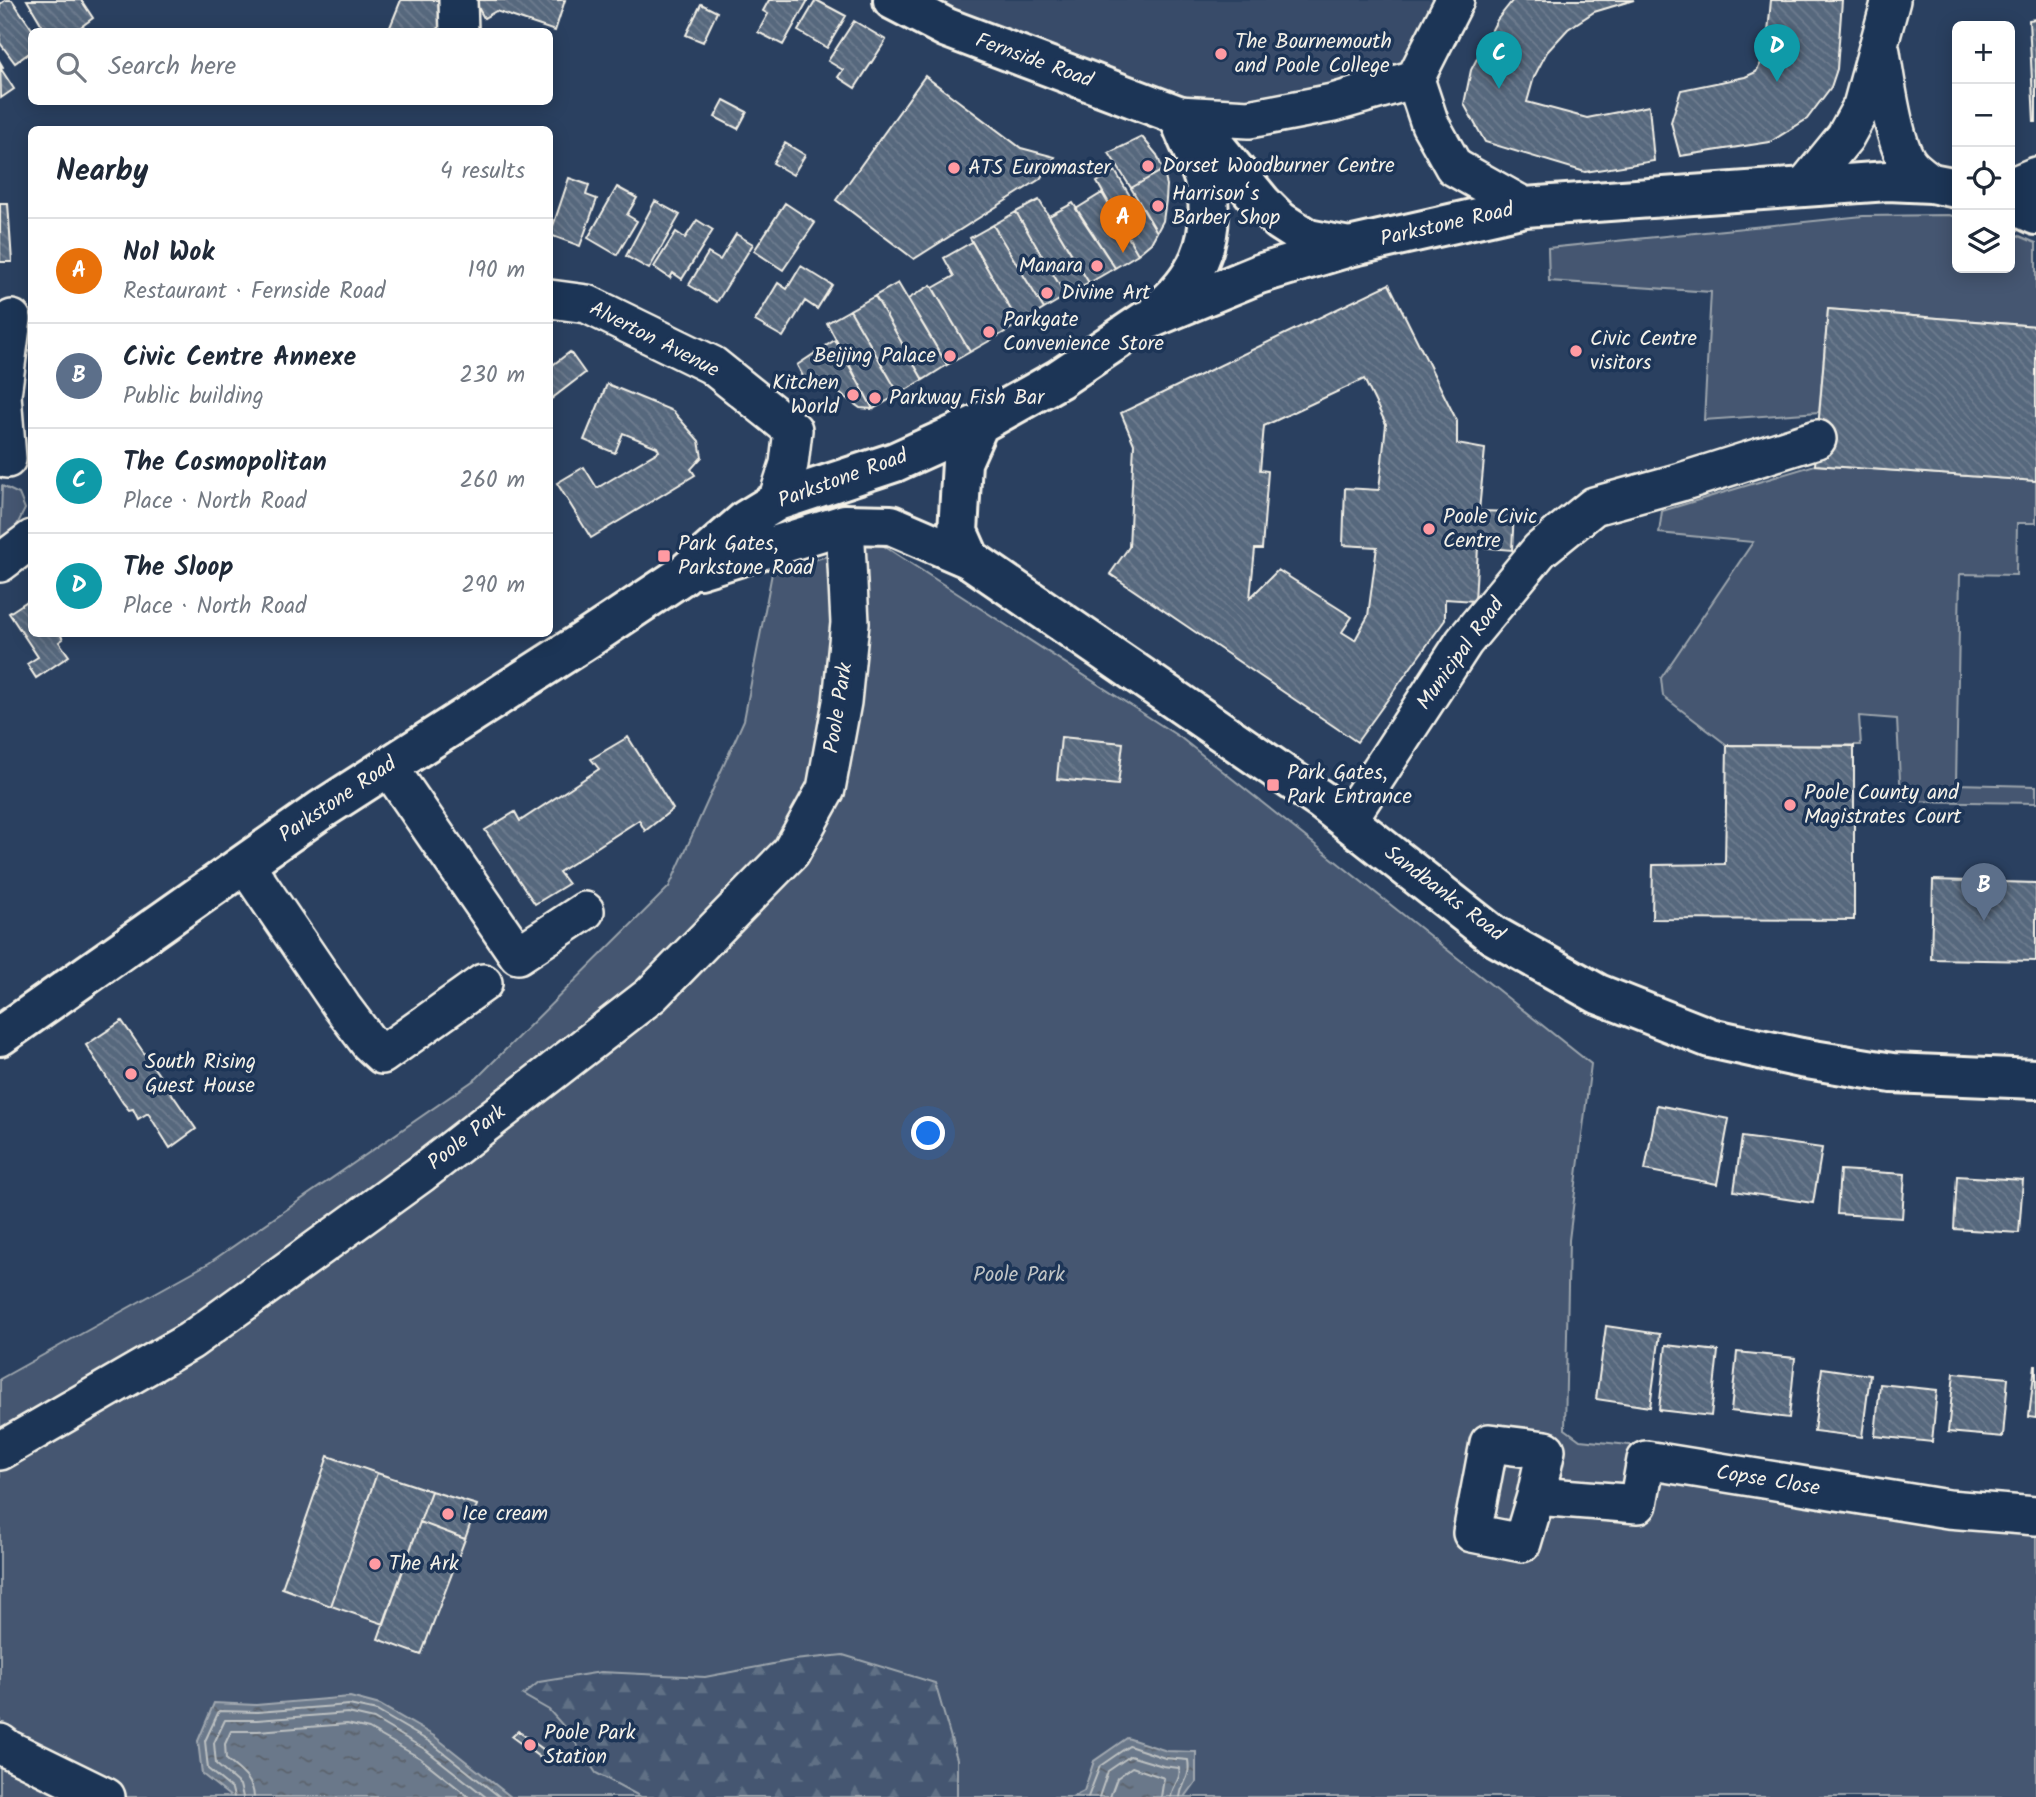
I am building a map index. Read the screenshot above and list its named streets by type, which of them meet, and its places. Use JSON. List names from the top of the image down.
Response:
{
  "streets": {
    "main road": ["Fernside Road", "Parkstone Road", "Sandbanks Road"],
    "street": [
      "Alverton Avenue",
      "Municipal Road",
      "Poole Park",
      "Copse Close"
    ]
  },
  "crossings": [
    ["Fernside Road", "Parkstone Road"],
    ["Parkstone Road", "Alverton Avenue"],
    ["Parkstone Road", "Poole Park"],
    ["Parkstone Road", "Sandbanks Road"],
    ["Municipal Road", "Sandbanks Road"]
  ],
  "parks": ["Poole Park"],
  "places": {
    "other": [
      "The Bournemouth and Poole College",
      "Dorset Woodburner Centre",
      "ATS Euromaster",
      "Harrison‘s Barber Shop",
      "Manara",
      "Divine Art",
      "Parkgate Convenience Store",
      "Civic Centre visitors",
      "Beijing Palace",
      "Kitchen World",
      "Parkway Fish Bar",
      "Poole Civic Centre",
      "Poole County and Magistrates Court",
      "South Rising Guest House",
      "Ice cream",
      "The Ark",
      "Poole Park Station"
    ],
    "transit": ["Park Gates, Parkstone Road", "Park Gates, Park Entrance"]
  },
  "page": {
    "map_buttons": ["+", "−"],
    "pins": [
      "D",
      "C",
      "A",
      "B"
    ],
    "search": "Search here",
    "heading": ["Nearby", "4 results"],
    "list": [
      {
        "mark": "A",
        "name": "No1 Wok",
        "note": "Restaurant · Fernside Road",
        "value": "190 m"
      },
      {
        "mark": "B",
        "name": "Civic Centre Annexe",
        "note": "Public building",
        "value": "230 m"
      },
      {
        "mark": "C",
        "name": "The Cosmopolitan",
        "note": "Place · North Road",
        "value": "260 m"
      },
      {
        "mark": "D",
        "name": "The Sloop",
        "note": "Place · North Road",
        "value": "290 m"
      }
    ]
  }
}
